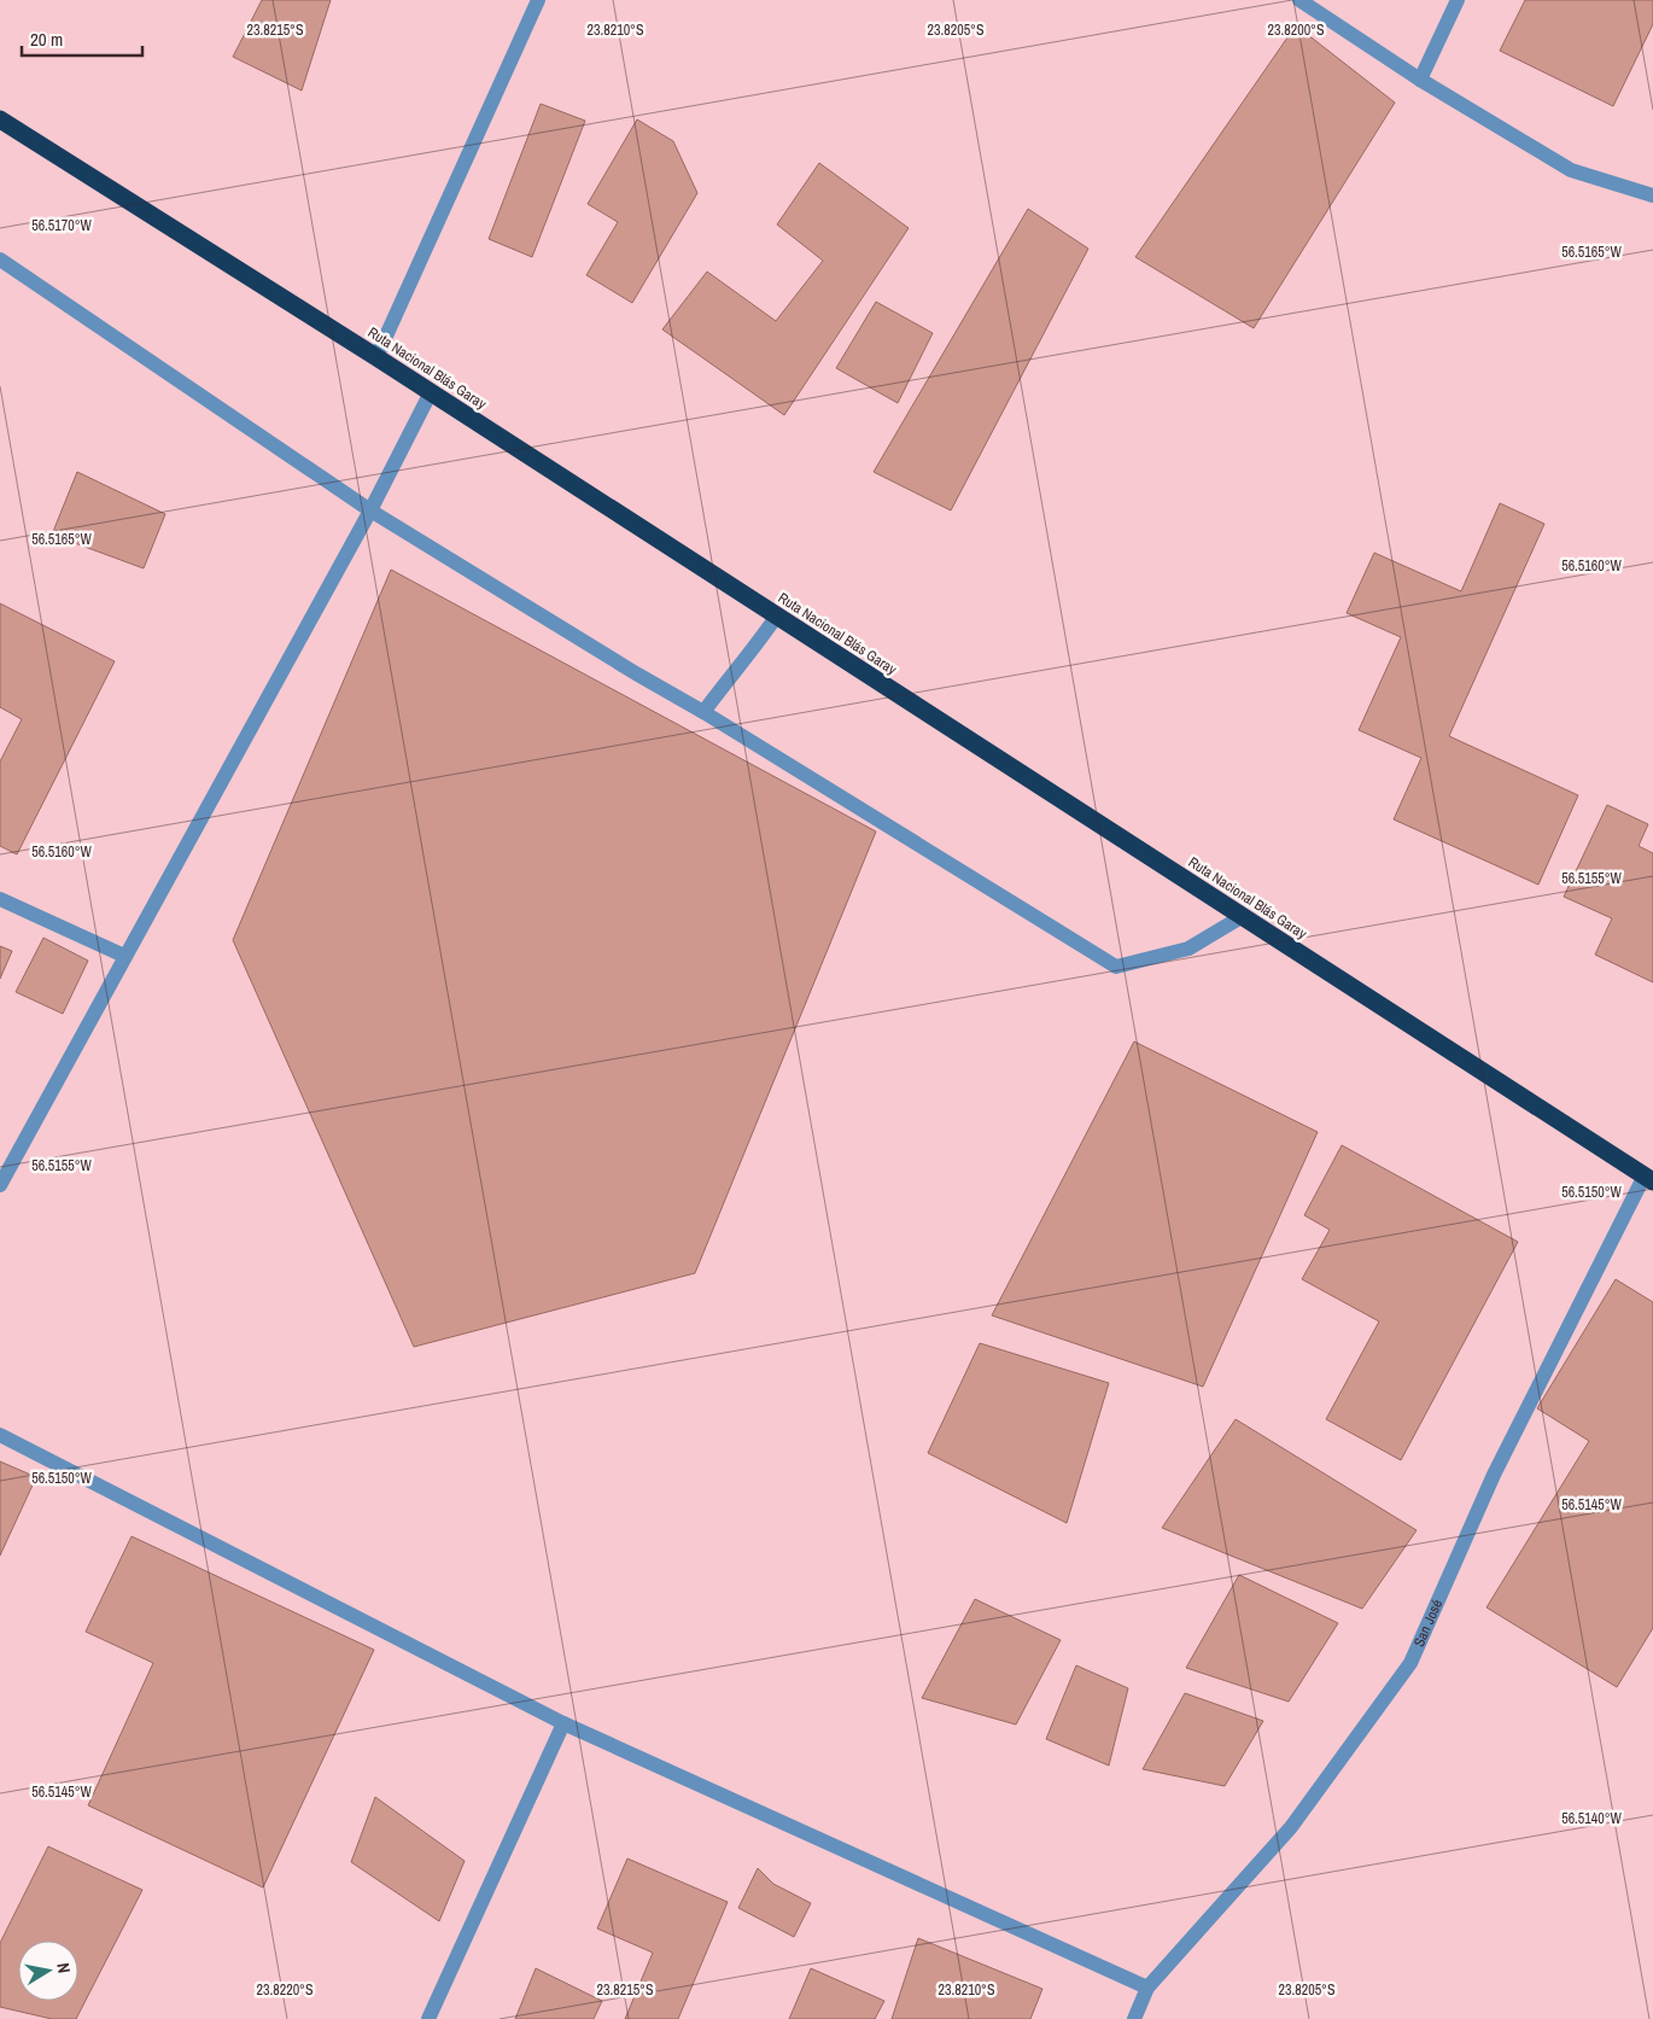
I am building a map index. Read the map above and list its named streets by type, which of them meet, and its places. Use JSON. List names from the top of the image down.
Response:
{
  "streets": {
    "highway": ["Ruta Nacional Blás Garay"],
    "street": ["San José"]
  },
  "crossings": [
    ["Ruta Nacional Blás Garay", "San José"]
  ],
  "scale_bar": "20 m",
  "north": "right",
  "coordinates": [
    "23.8215°S",
    "23.8210°S",
    "23.8205°S",
    "23.8200°S",
    "56.5170°W",
    "56.5165°W",
    "56.5160°W",
    "56.5155°W",
    "56.5150°W",
    "56.5145°W",
    "56.5140°W",
    "23.8220°S"
  ]
}
